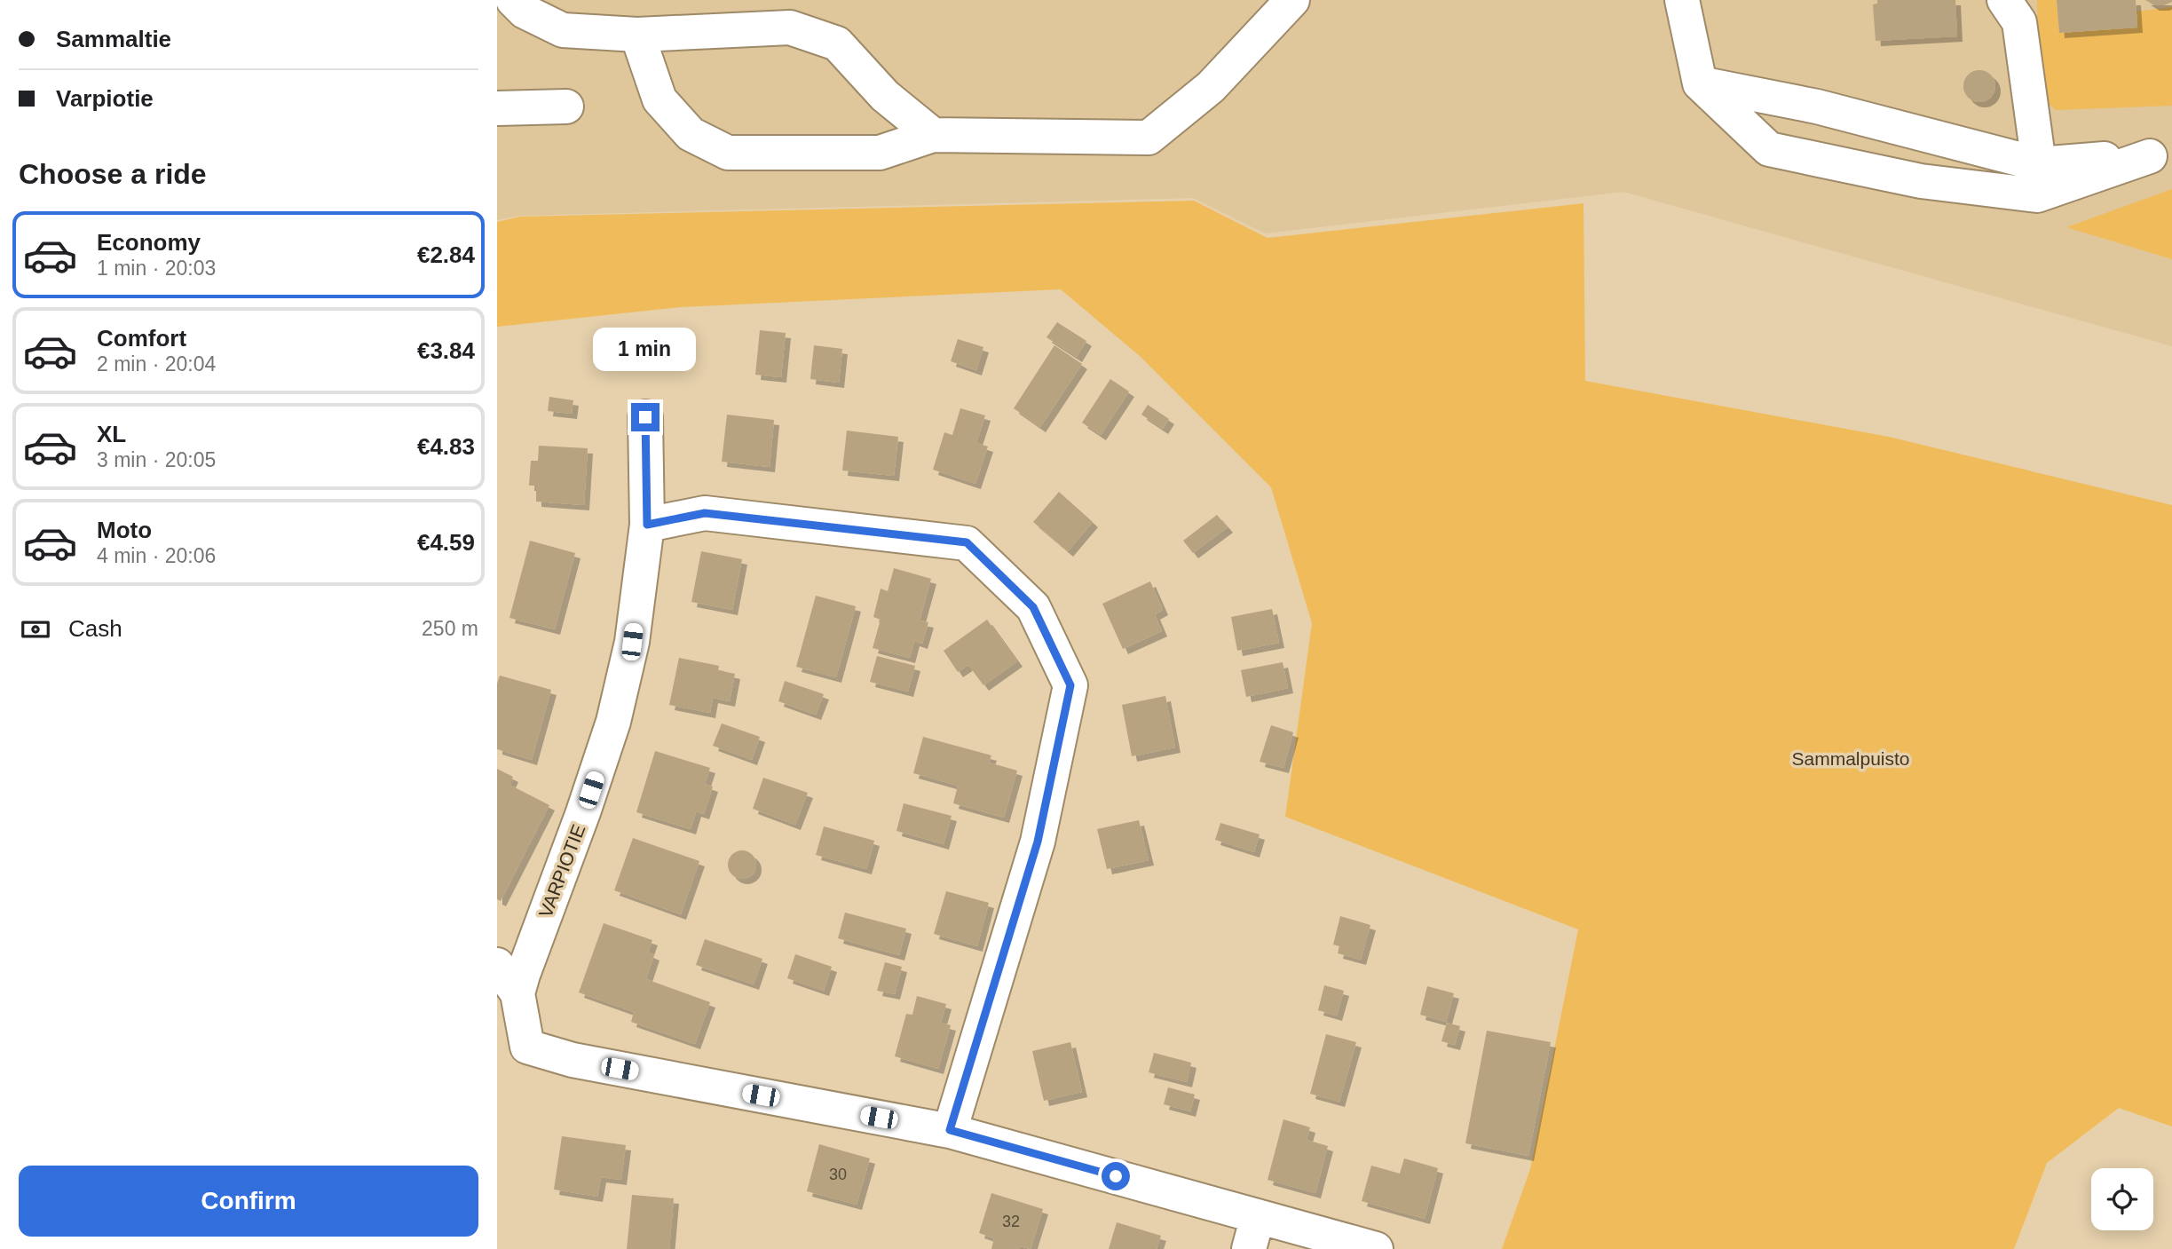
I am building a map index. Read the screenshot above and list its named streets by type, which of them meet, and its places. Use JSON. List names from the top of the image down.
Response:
{
  "streets": {
    "street": ["VARPIOTIE"]
  },
  "parks": ["Sammalpuisto"],
  "house_numbers": ["30", "32"],
  "page": {
    "banner": ["Sammaltie", "Varpiotie"],
    "heading": "Choose a ride",
    "list": [
      {
        "name": "Economy",
        "note": "1 min · 20:03",
        "value": "€2.84"
      },
      {
        "name": "Comfort",
        "note": "2 min · 20:04",
        "value": "€3.84"
      },
      {
        "name": "XL",
        "note": "3 min · 20:05",
        "value": "€4.83"
      },
      {
        "name": "Moto",
        "note": "4 min · 20:06",
        "value": "€4.59"
      }
    ],
    "bubble": "1 min",
    "pay": ["Cash", "250 m"],
    "buttons": "Confirm"
  }
}
